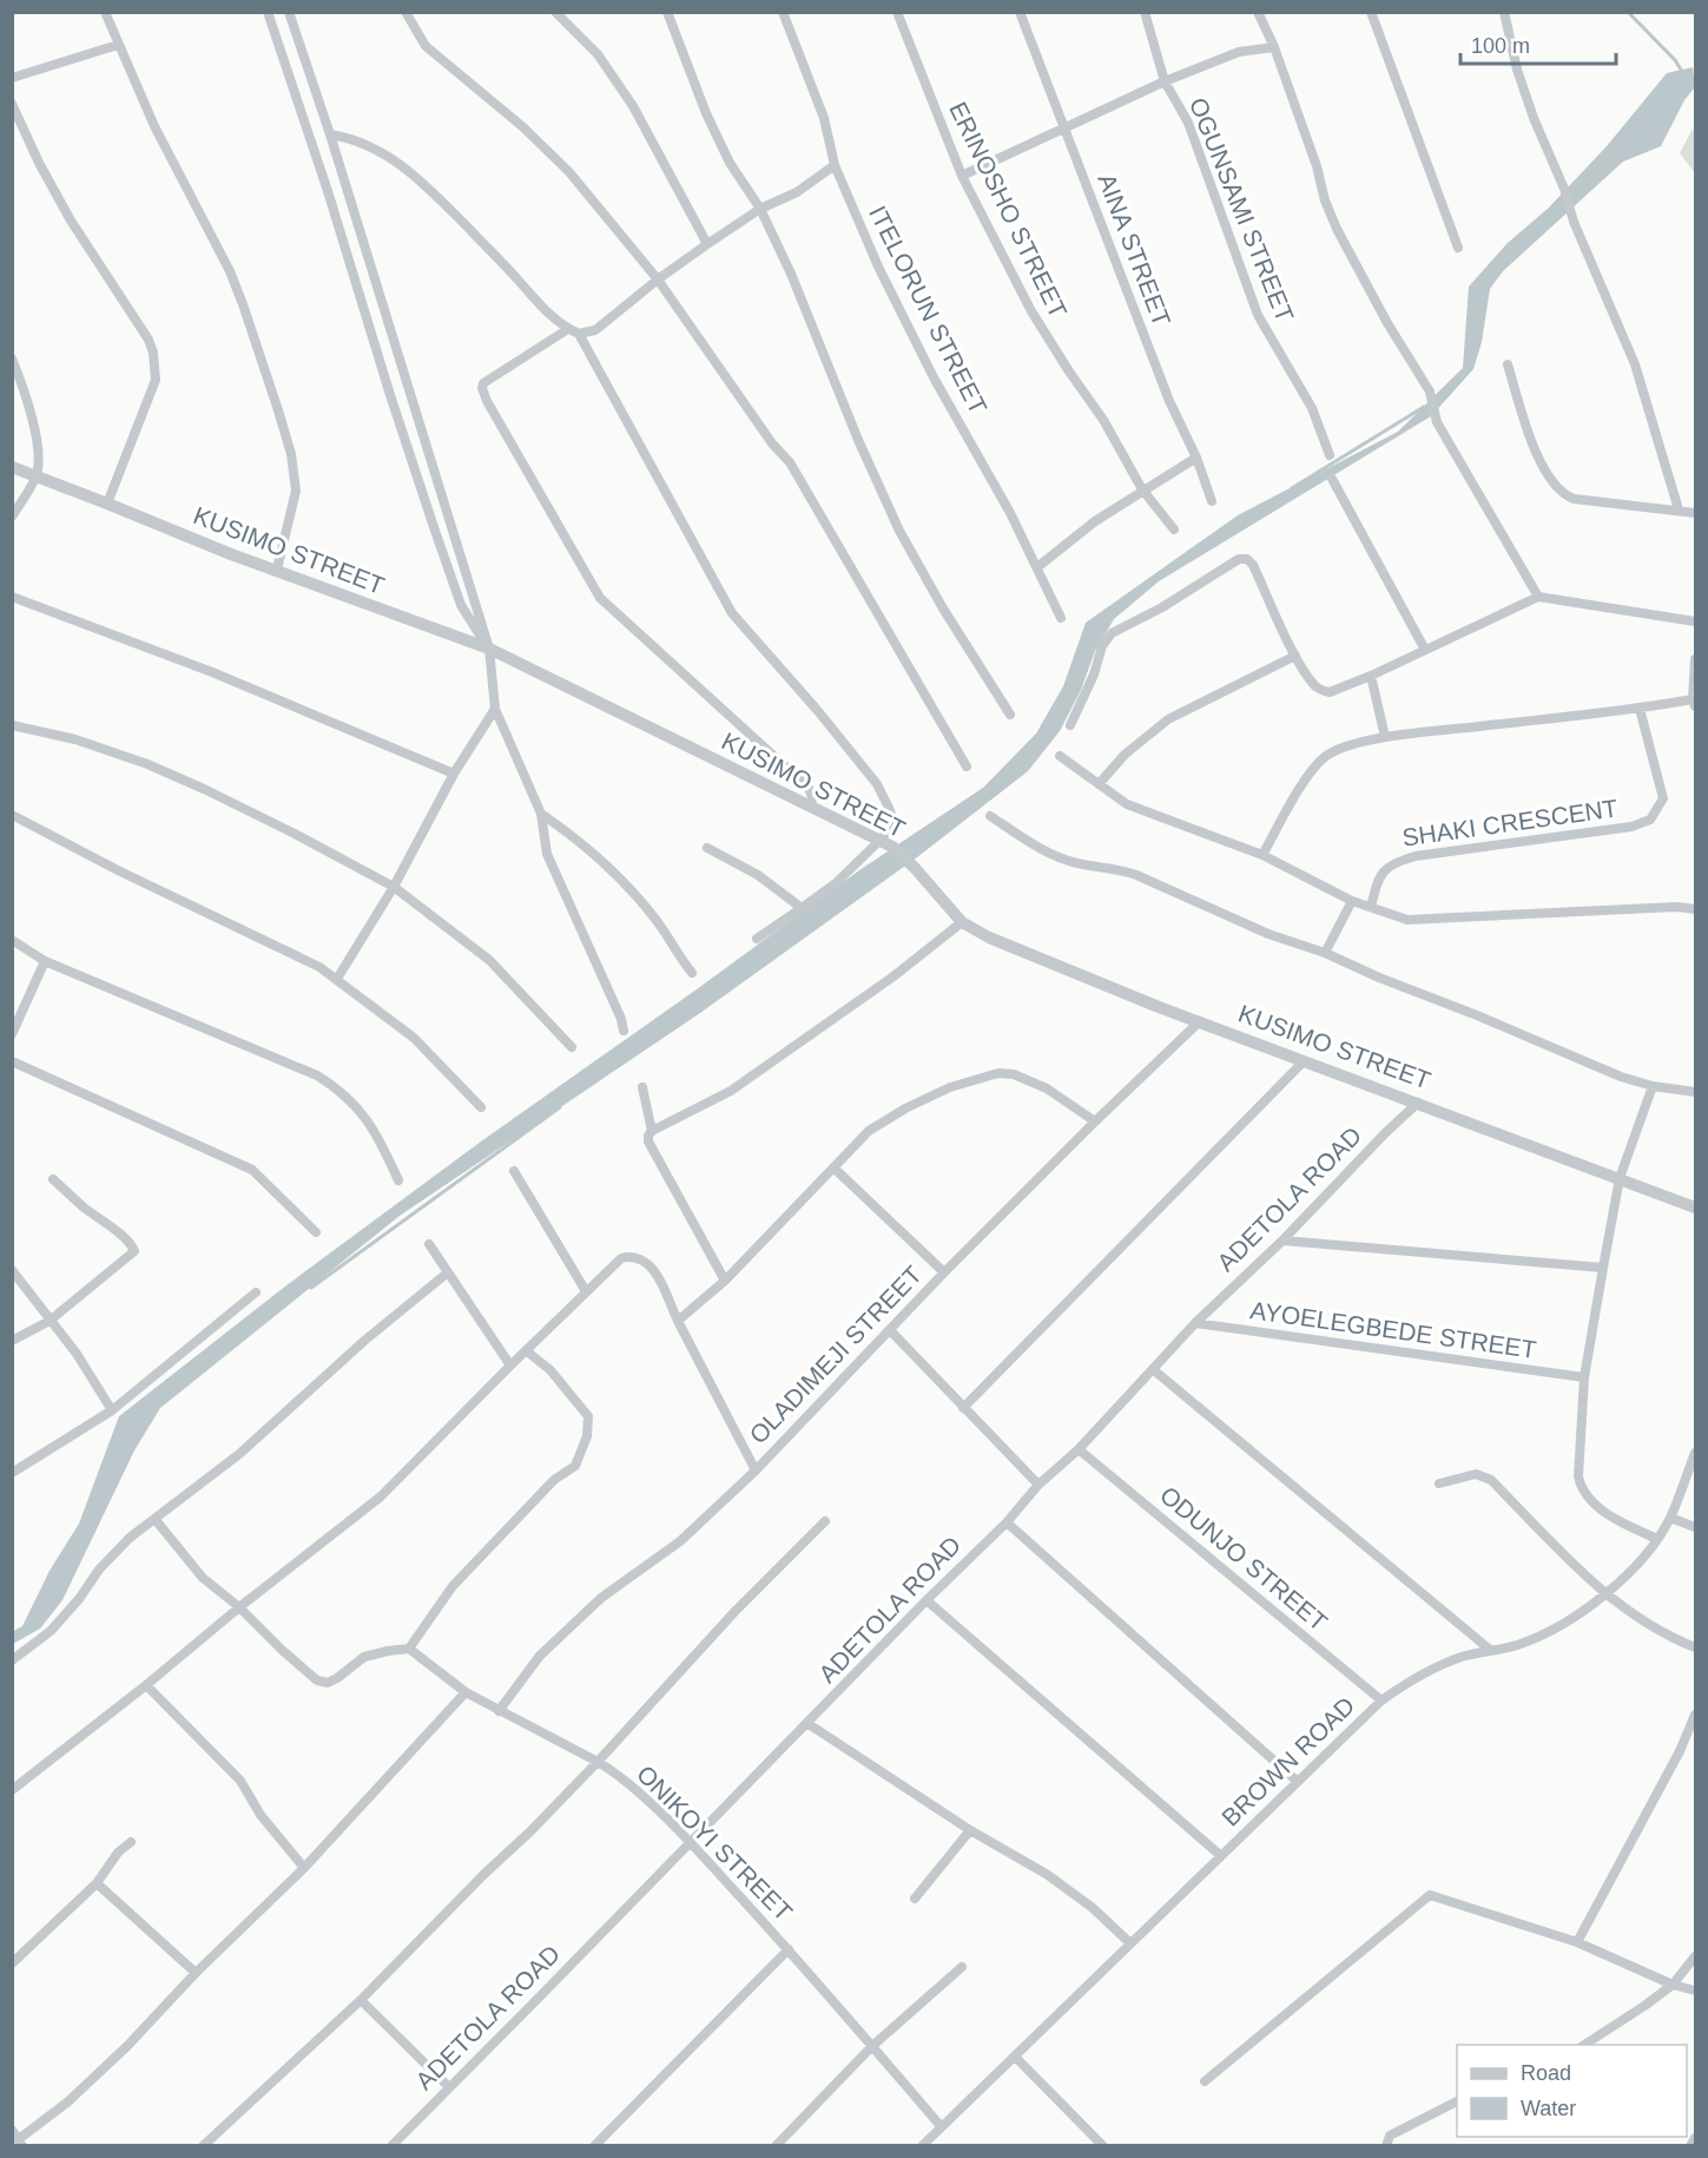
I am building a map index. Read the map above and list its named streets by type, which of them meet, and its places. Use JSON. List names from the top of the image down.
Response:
{
  "streets": {
    "street": [
      "ERINOSHO STREET",
      "OGUNSAMI STREET",
      "AINA STREET",
      "ITELORUN STREET",
      "KUSIMO STREET",
      "SHAKI CRESCENT",
      "ADETOLA ROAD",
      "AYOELEGBEDE STREET",
      "OLADIMEJI STREET",
      "ODUNJO STREET",
      "BROWN ROAD",
      "ONIKOYI STREET"
    ]
  },
  "crossings": [
    ["KUSIMO STREET", "ADETOLA ROAD"],
    ["KUSIMO STREET", "OLADIMEJI STREET"],
    ["ADETOLA ROAD", "AYOELEGBEDE STREET"],
    ["ADETOLA ROAD", "ODUNJO STREET"],
    ["ADETOLA ROAD", "ONIKOYI STREET"],
    ["OLADIMEJI STREET", "ONIKOYI STREET"],
    ["ODUNJO STREET", "BROWN ROAD"],
    ["BROWN ROAD", "ONIKOYI STREET"]
  ],
  "legend": ["Road", "Water"],
  "scale_bar": "100 m"
}
